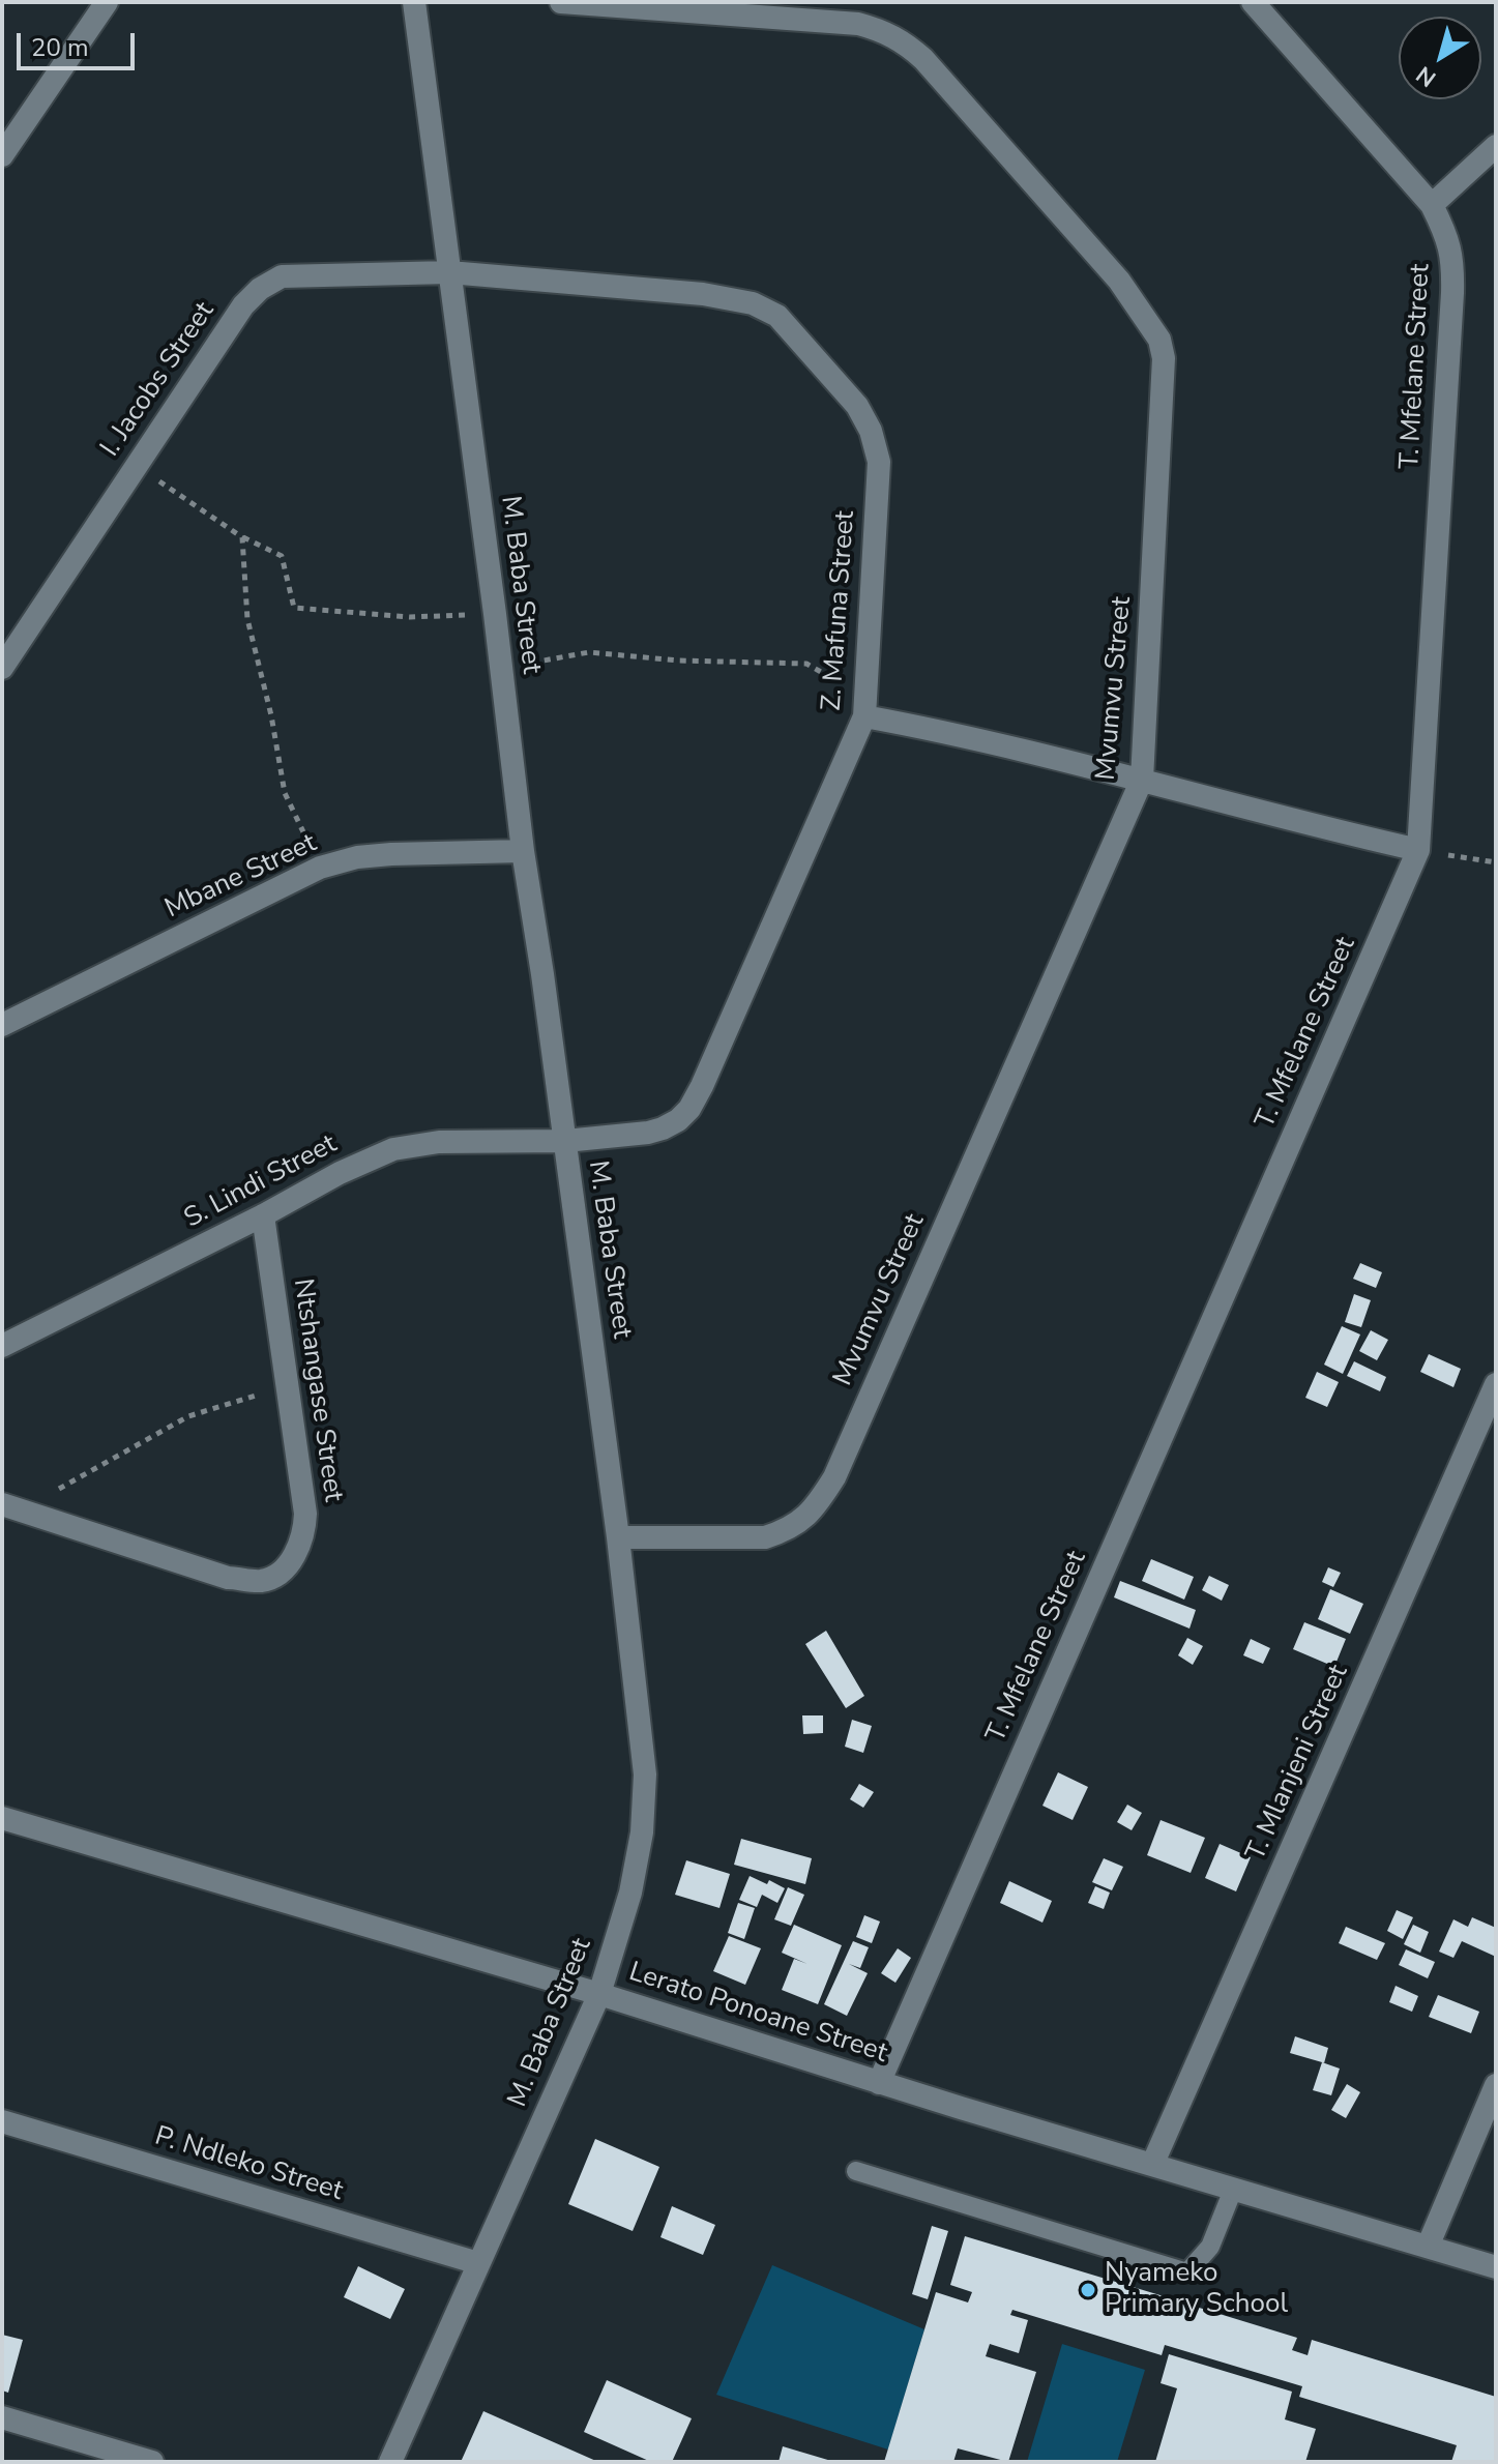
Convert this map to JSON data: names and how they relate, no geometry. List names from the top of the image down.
{
  "streets": {
    "street": [
      "T. Mfelane Street",
      "I. Jacobs Street",
      "M. Baba Street",
      "Z. Mafuna Street",
      "Mvumvu Street",
      "Mbane Street",
      "S. Lindi Street",
      "Ntshangase Street",
      "T. Mlanjeni Street",
      "Lerato Ponoane Street",
      "P. Ndleko Street"
    ]
  },
  "crossings": [
    ["T. Mfelane Street", "Lerato Ponoane Street"],
    ["I. Jacobs Street", "M. Baba Street"],
    ["I. Jacobs Street", "Z. Mafuna Street"],
    ["M. Baba Street", "Z. Mafuna Street"],
    ["M. Baba Street", "Mvumvu Street"],
    ["M. Baba Street", "Mbane Street"],
    ["M. Baba Street", "S. Lindi Street"],
    ["M. Baba Street", "Lerato Ponoane Street"],
    ["M. Baba Street", "P. Ndleko Street"],
    ["Z. Mafuna Street", "S. Lindi Street"],
    ["S. Lindi Street", "Ntshangase Street"],
    ["T. Mlanjeni Street", "Lerato Ponoane Street"]
  ],
  "places": ["Nyameko Primary School"],
  "scale_bar": "20 m",
  "north": "bottom left"
}
